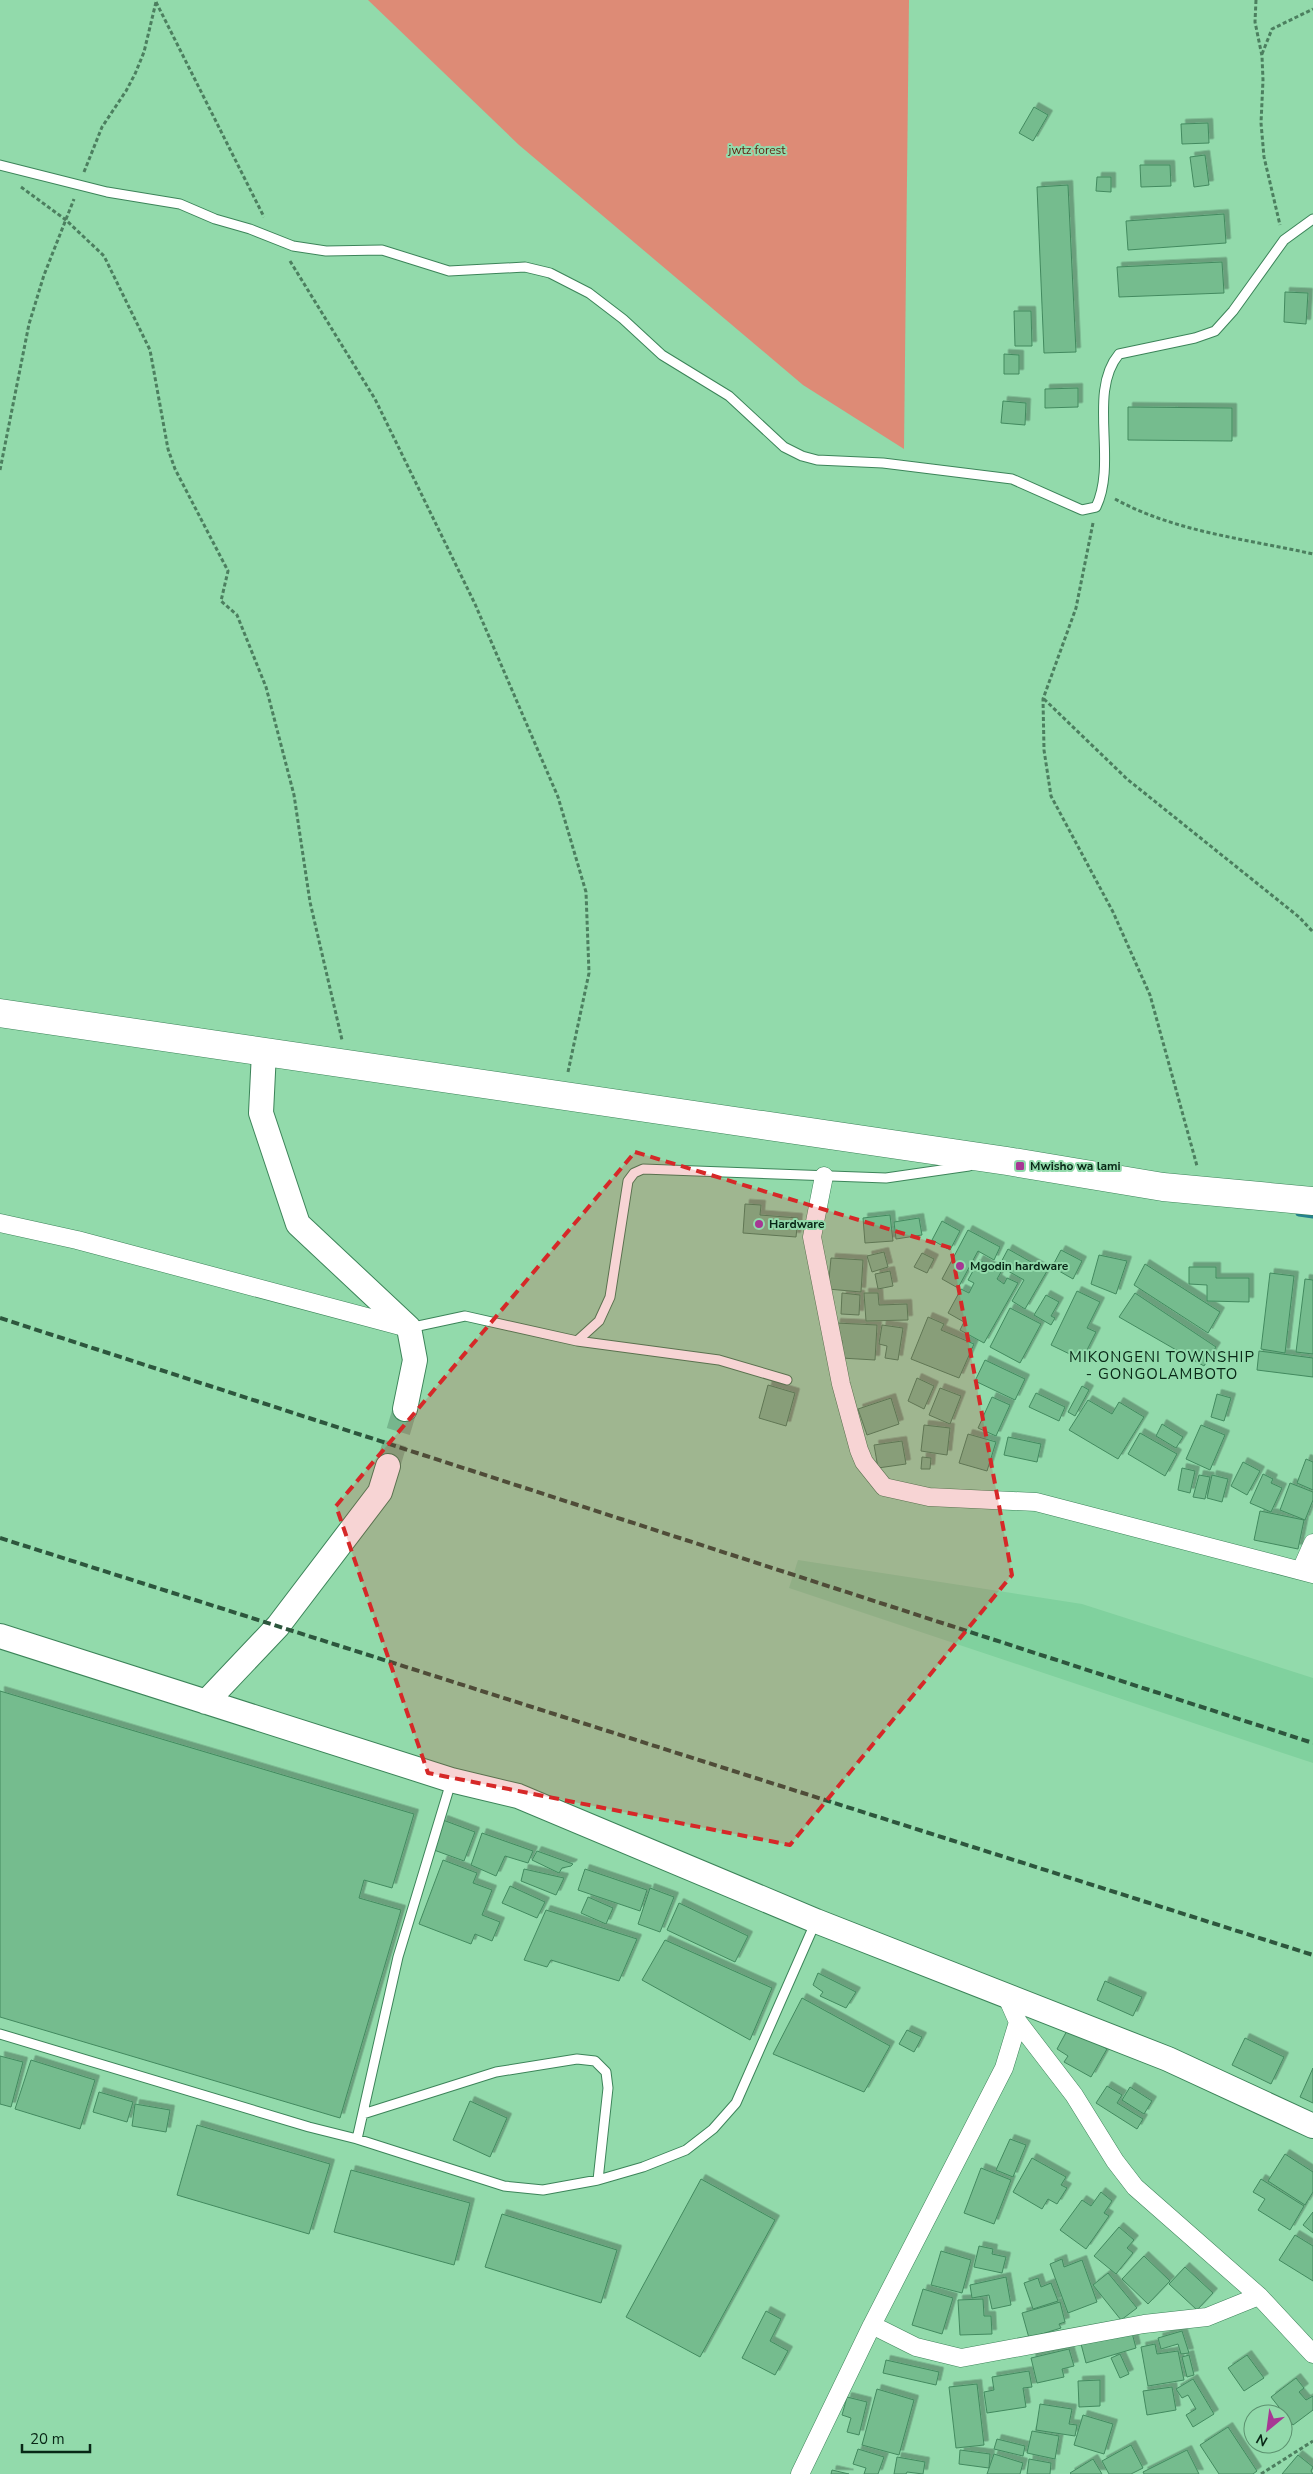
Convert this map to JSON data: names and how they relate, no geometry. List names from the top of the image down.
{
  "districts": ["MIKONGENI TOWNSHIP - GONGOLAMBOTO"],
  "parks": ["jwtz forest"],
  "places": {
    "transit": ["Mwisho wa lami"],
    "other": ["Hardware", "Mgodin hardware"]
  },
  "scale_bar": "20 m",
  "north": "bottom left"
}
